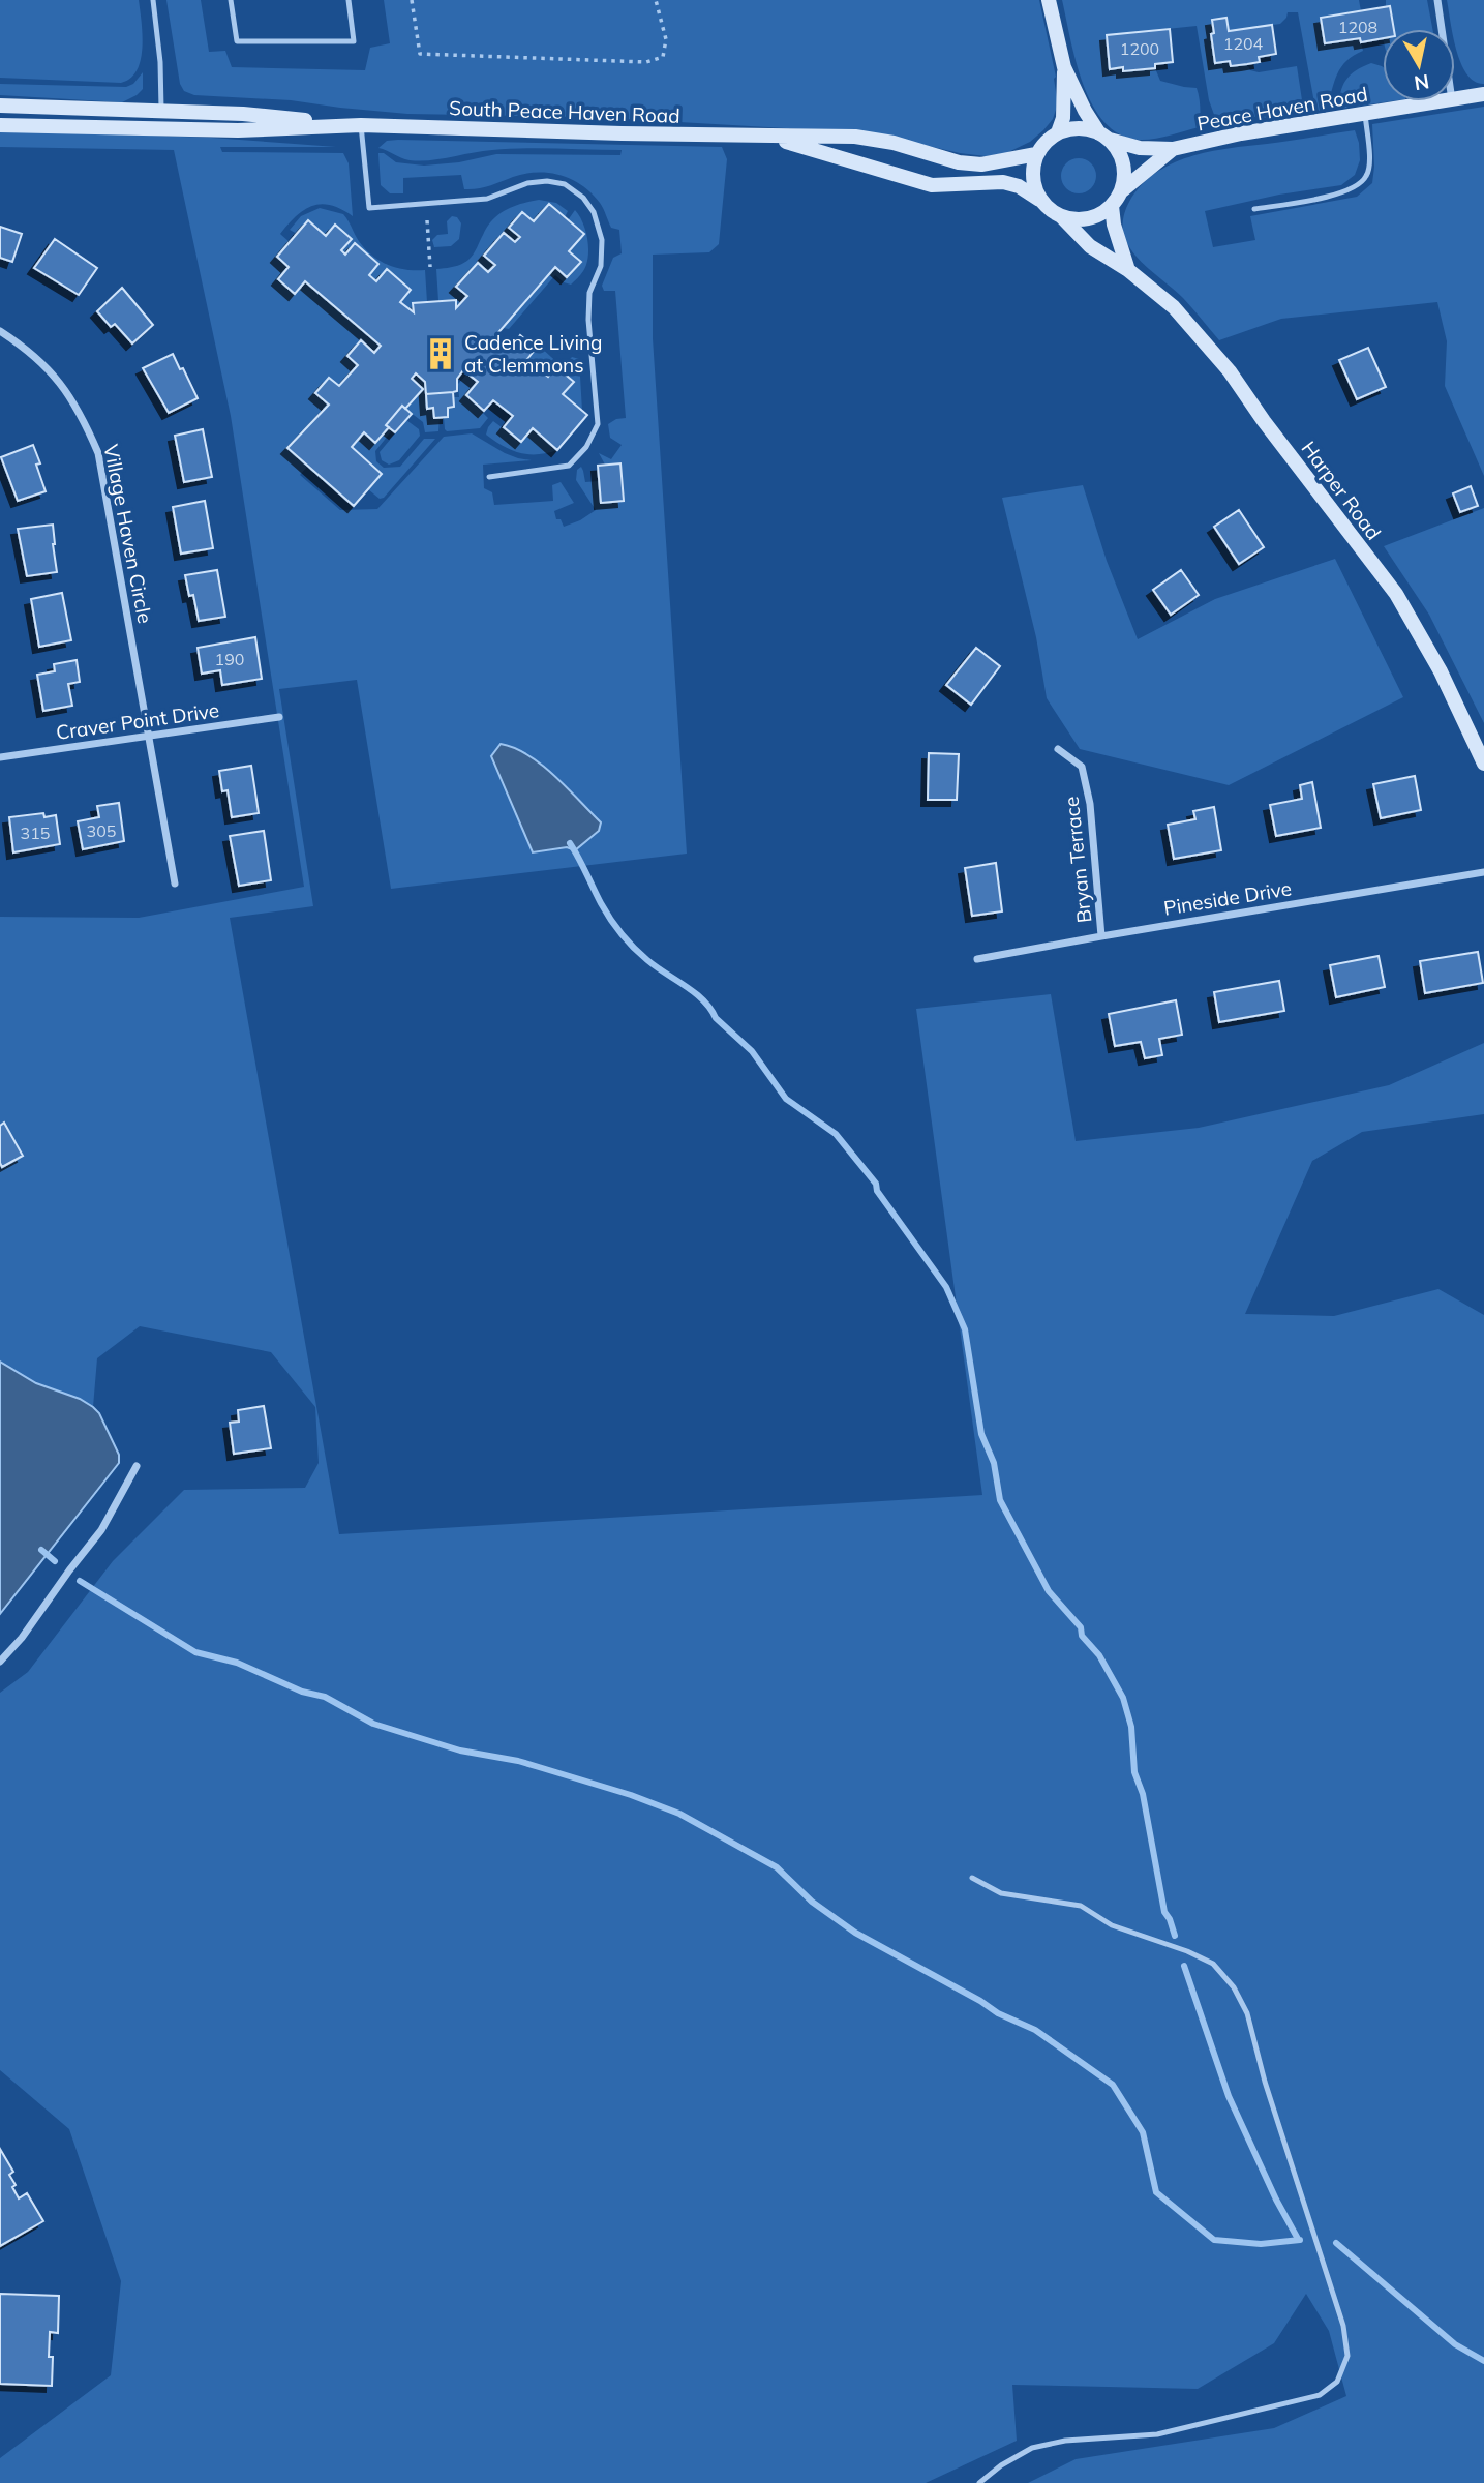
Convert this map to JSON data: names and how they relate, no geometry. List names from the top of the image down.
{
  "streets": {
    "main road": ["Peace Haven Road", "South Peace Haven Road", "Harper Road"],
    "street": [
      "Village Haven Circle",
      "Craver Point Drive",
      "Bryan Terrace",
      "Pineside Drive"
    ]
  },
  "crossings": [
    ["Peace Haven Road", "Harper Road"],
    ["Village Haven Circle", "Craver Point Drive"],
    ["Bryan Terrace", "Pineside Drive"]
  ],
  "places": {
    "building": ["Cadence Living at Clemmons"]
  },
  "house_numbers": [
    "1208",
    "1204",
    "1200",
    "190",
    "305",
    "315"
  ],
  "north": "bottom"
}
